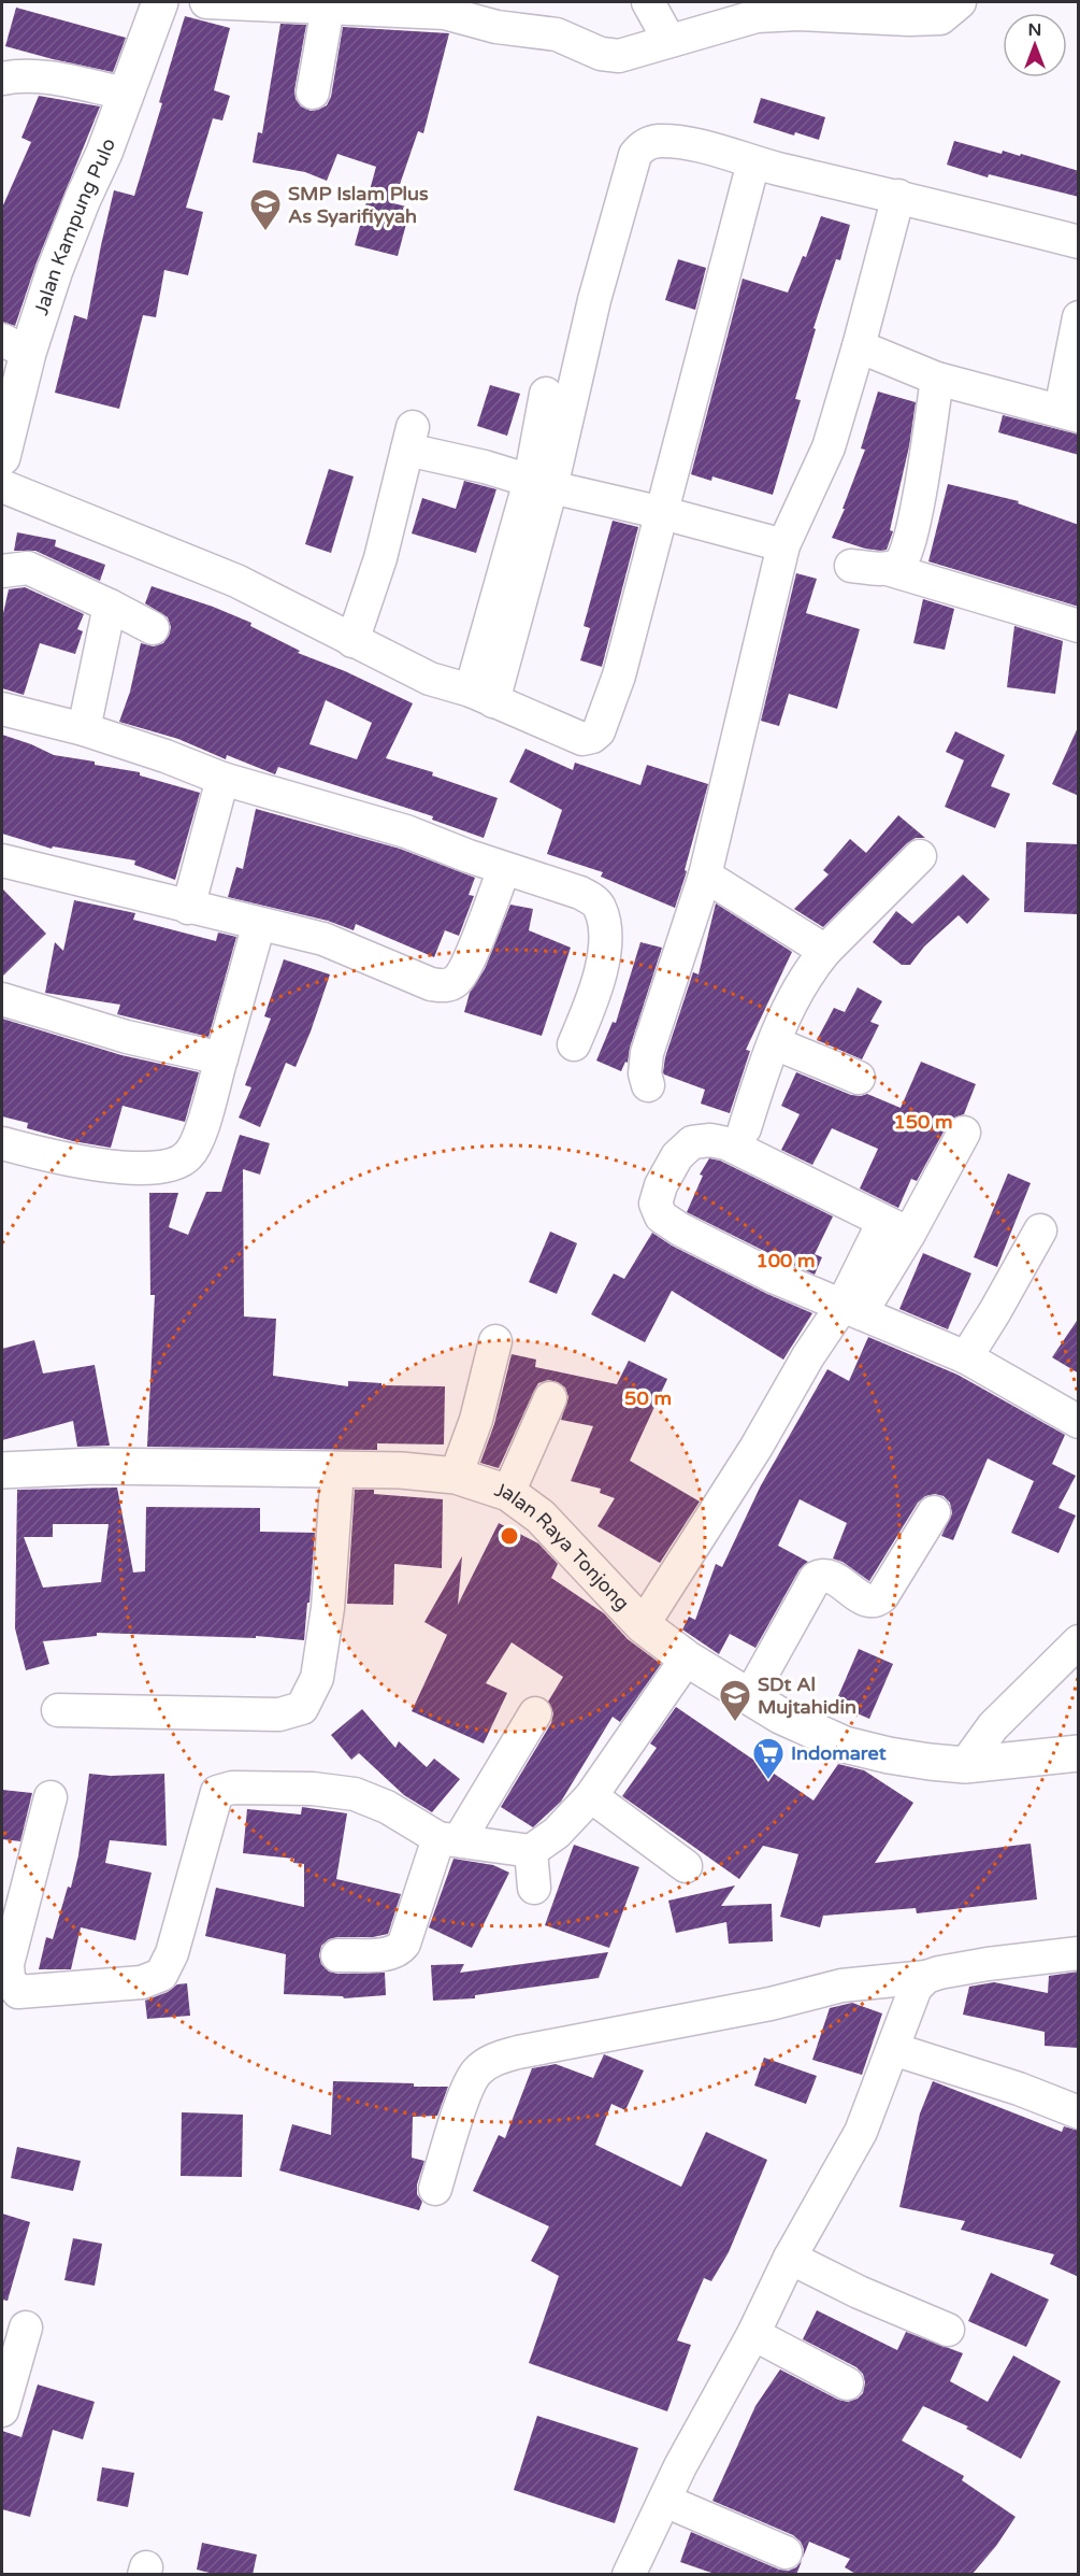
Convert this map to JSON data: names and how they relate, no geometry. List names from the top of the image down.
{
  "streets": {
    "main road": ["Jalan Kampung Pulo", "Jalan Raya Tonjong"]
  },
  "places": {
    "school or university": ["SMP Islam Plus As Syarifiyyah", "SDt Al Mujtahidin"],
    "supermarket": ["Indomaret"]
  },
  "north": "top",
  "rings": ["150 m", "100 m", "50 m"]
}
